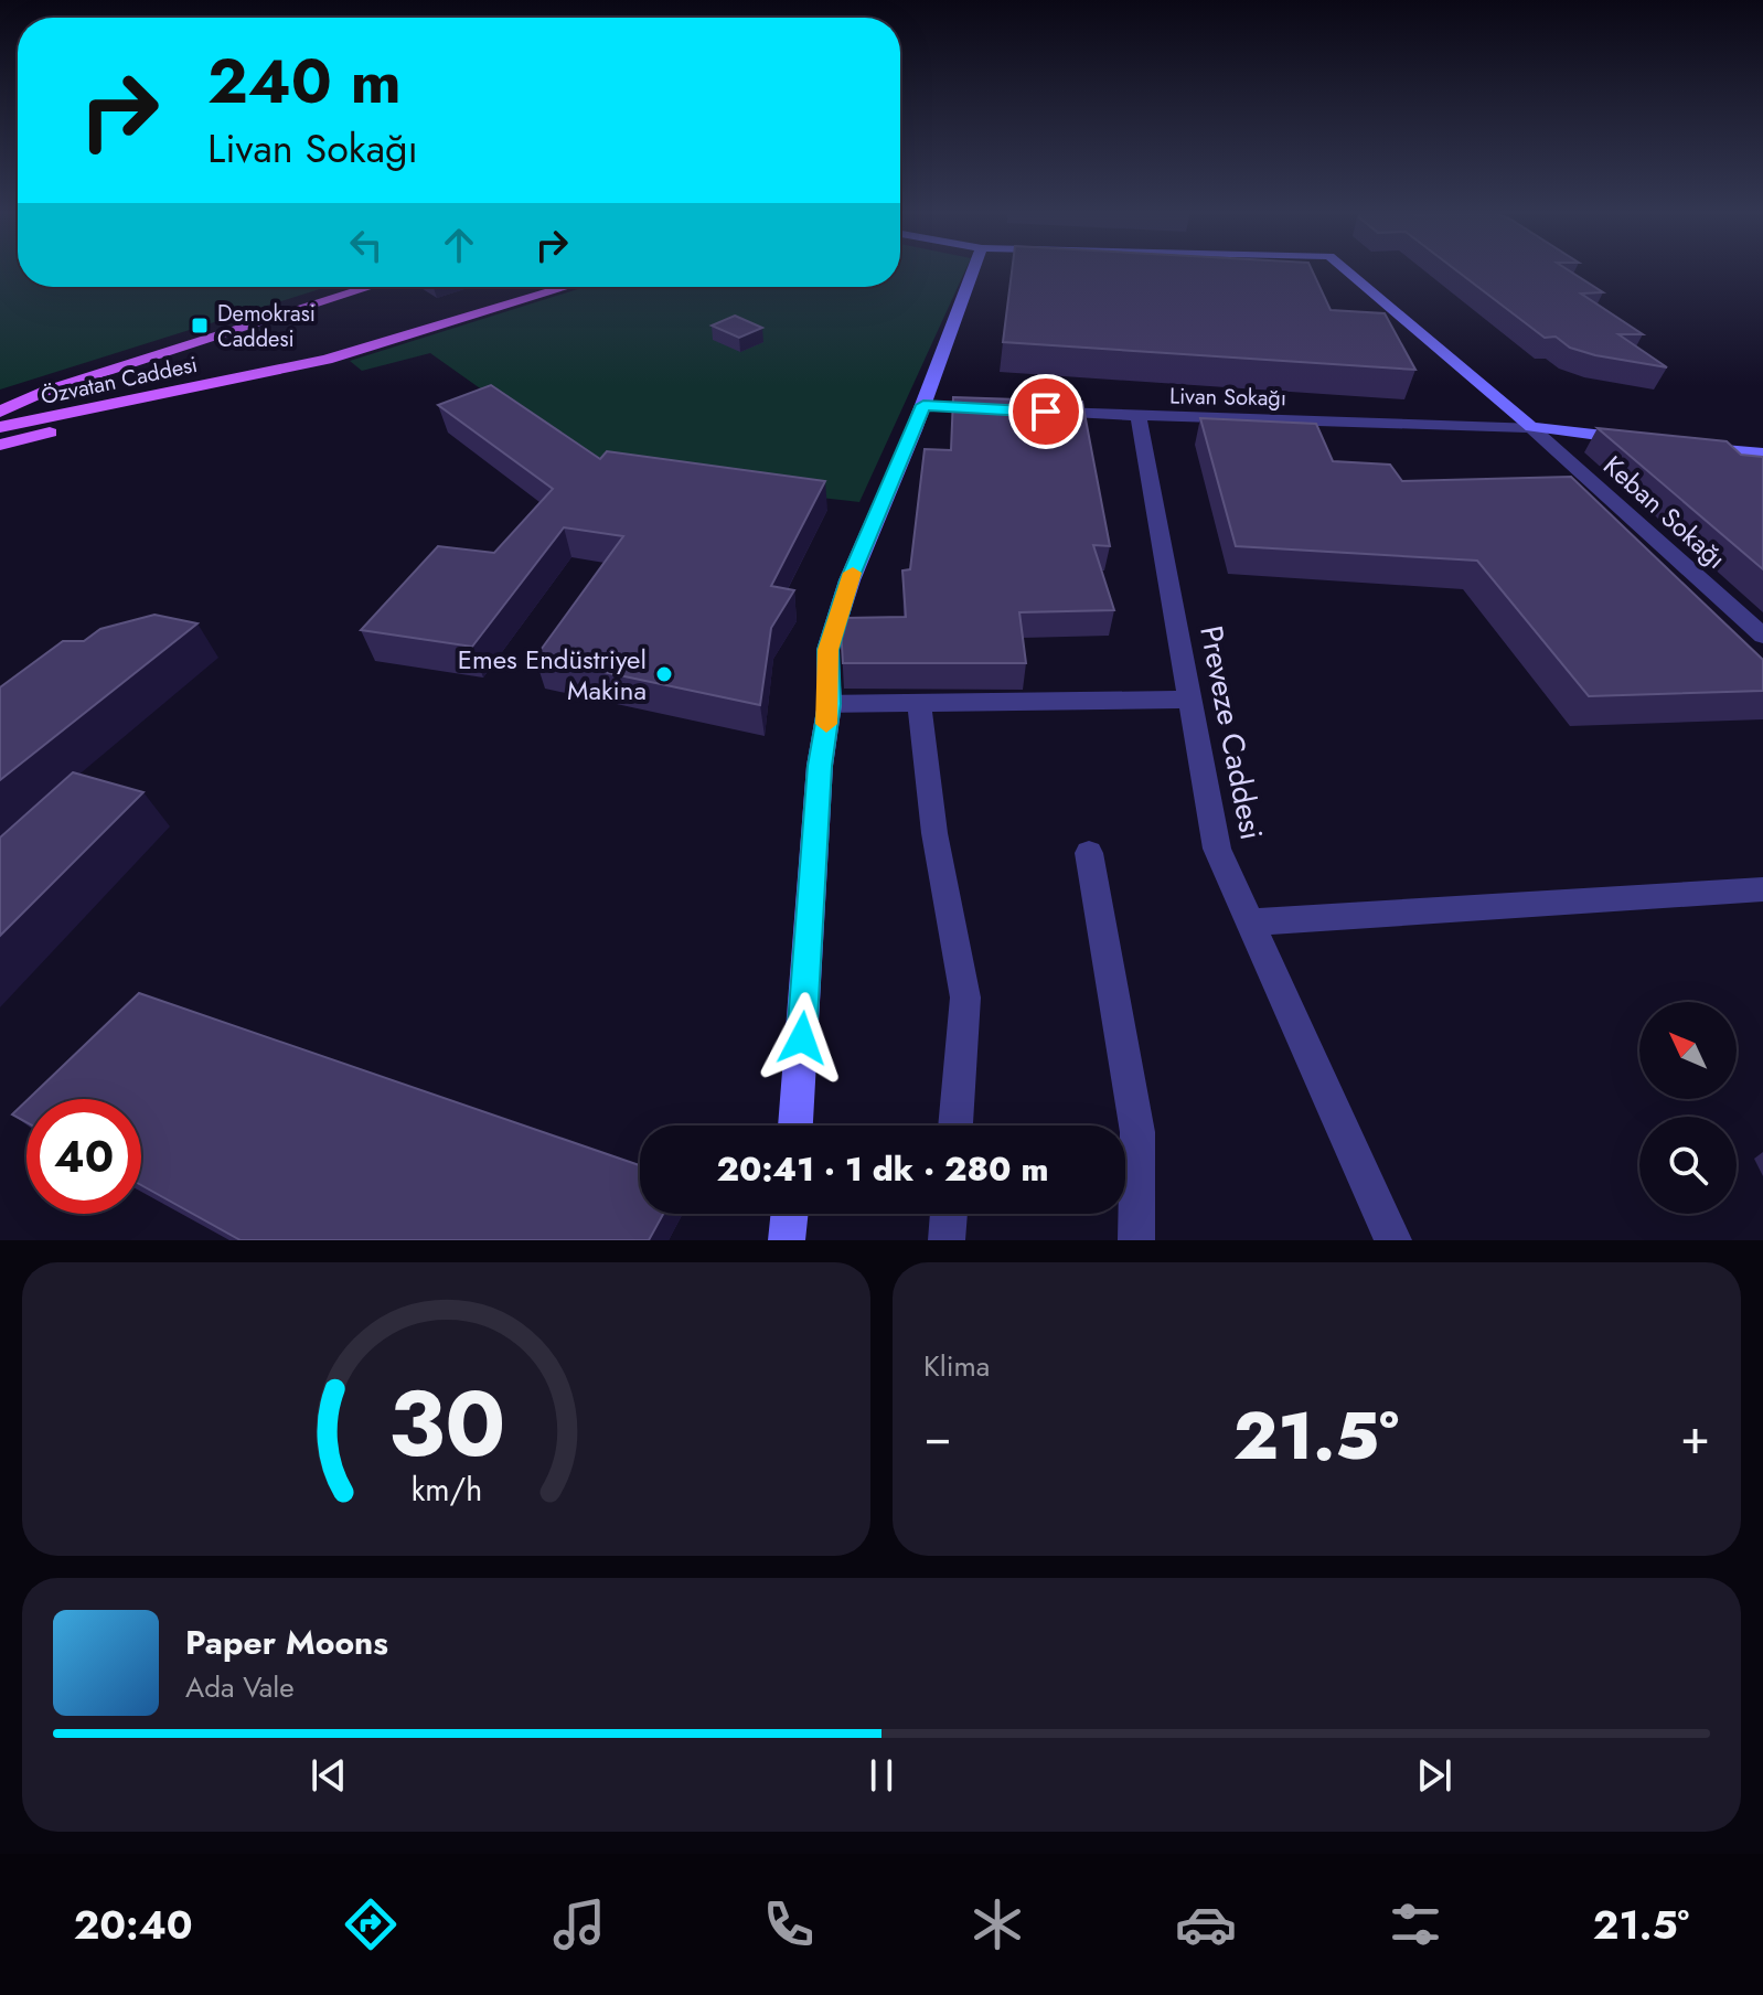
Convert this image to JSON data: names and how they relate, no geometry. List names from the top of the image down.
{
  "streets": {
    "main road": ["Özvatan Caddesi"],
    "street": ["Livan Sokağı", "Keban Sokağı", "Preveze Caddesi"]
  },
  "crossings": [
    ["Livan Sokağı", "Keban Sokağı"],
    ["Livan Sokağı", "Preveze Caddesi"]
  ],
  "places": {
    "transit": ["Demokrasi Caddesi"],
    "other": ["Emes Endüstriyel Makina"]
  },
  "north": "top left",
  "page": {
    "turn": ["240 m", "Livan Sokağı"],
    "limit": "40",
    "trip": "20:41 · 1 dk · 280 m",
    "tile": "Klima",
    "heat": ["−", "21.5°", "+"],
    "song": ["Paper Moons", "Ada Vale"],
    "tabs": ["20:40", "21.5°"],
    "gauge": ["30", "km/h"]
  }
}
